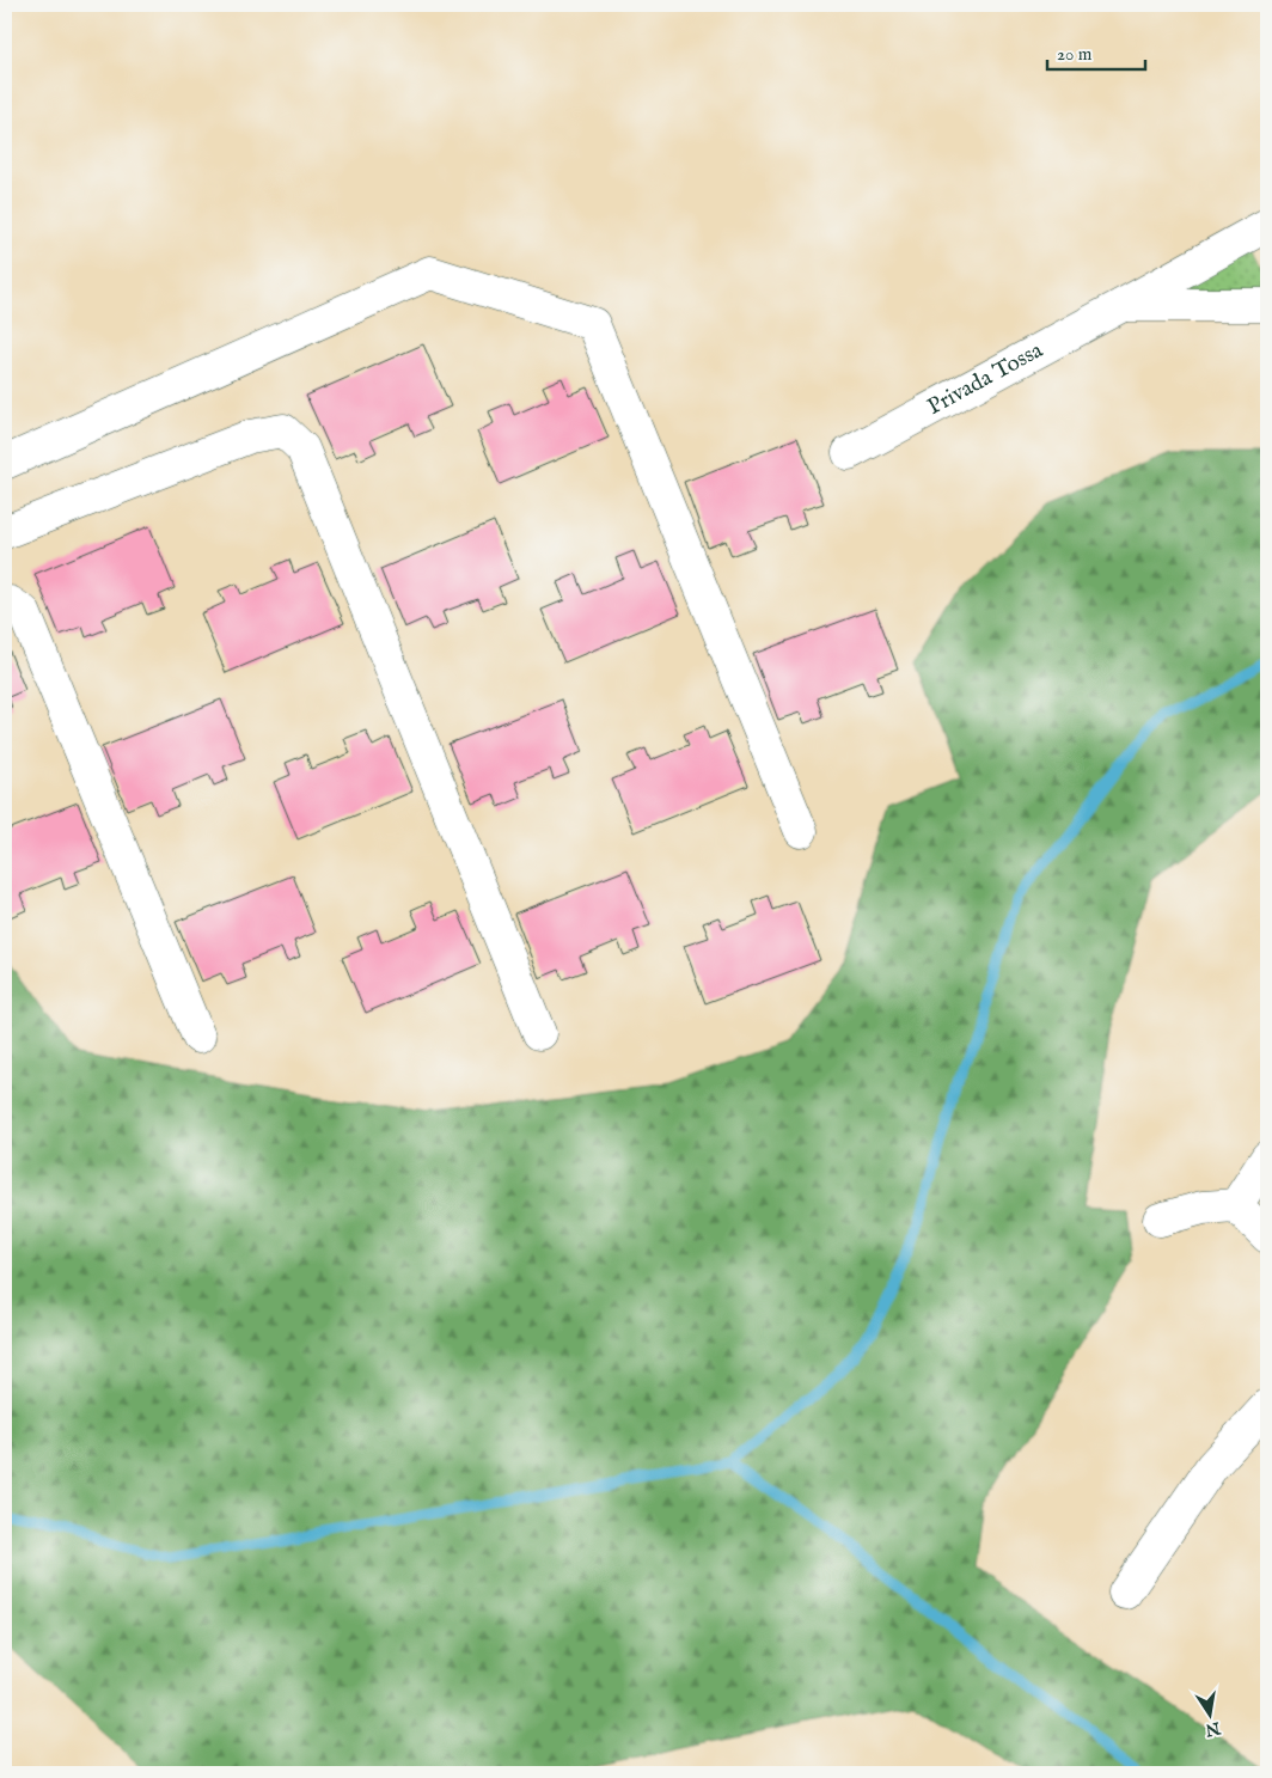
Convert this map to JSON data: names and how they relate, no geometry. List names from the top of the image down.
{
  "streets": {
    "street": ["Privada Tossa"]
  },
  "scale_bar": "20 m",
  "north": "bottom"
}
